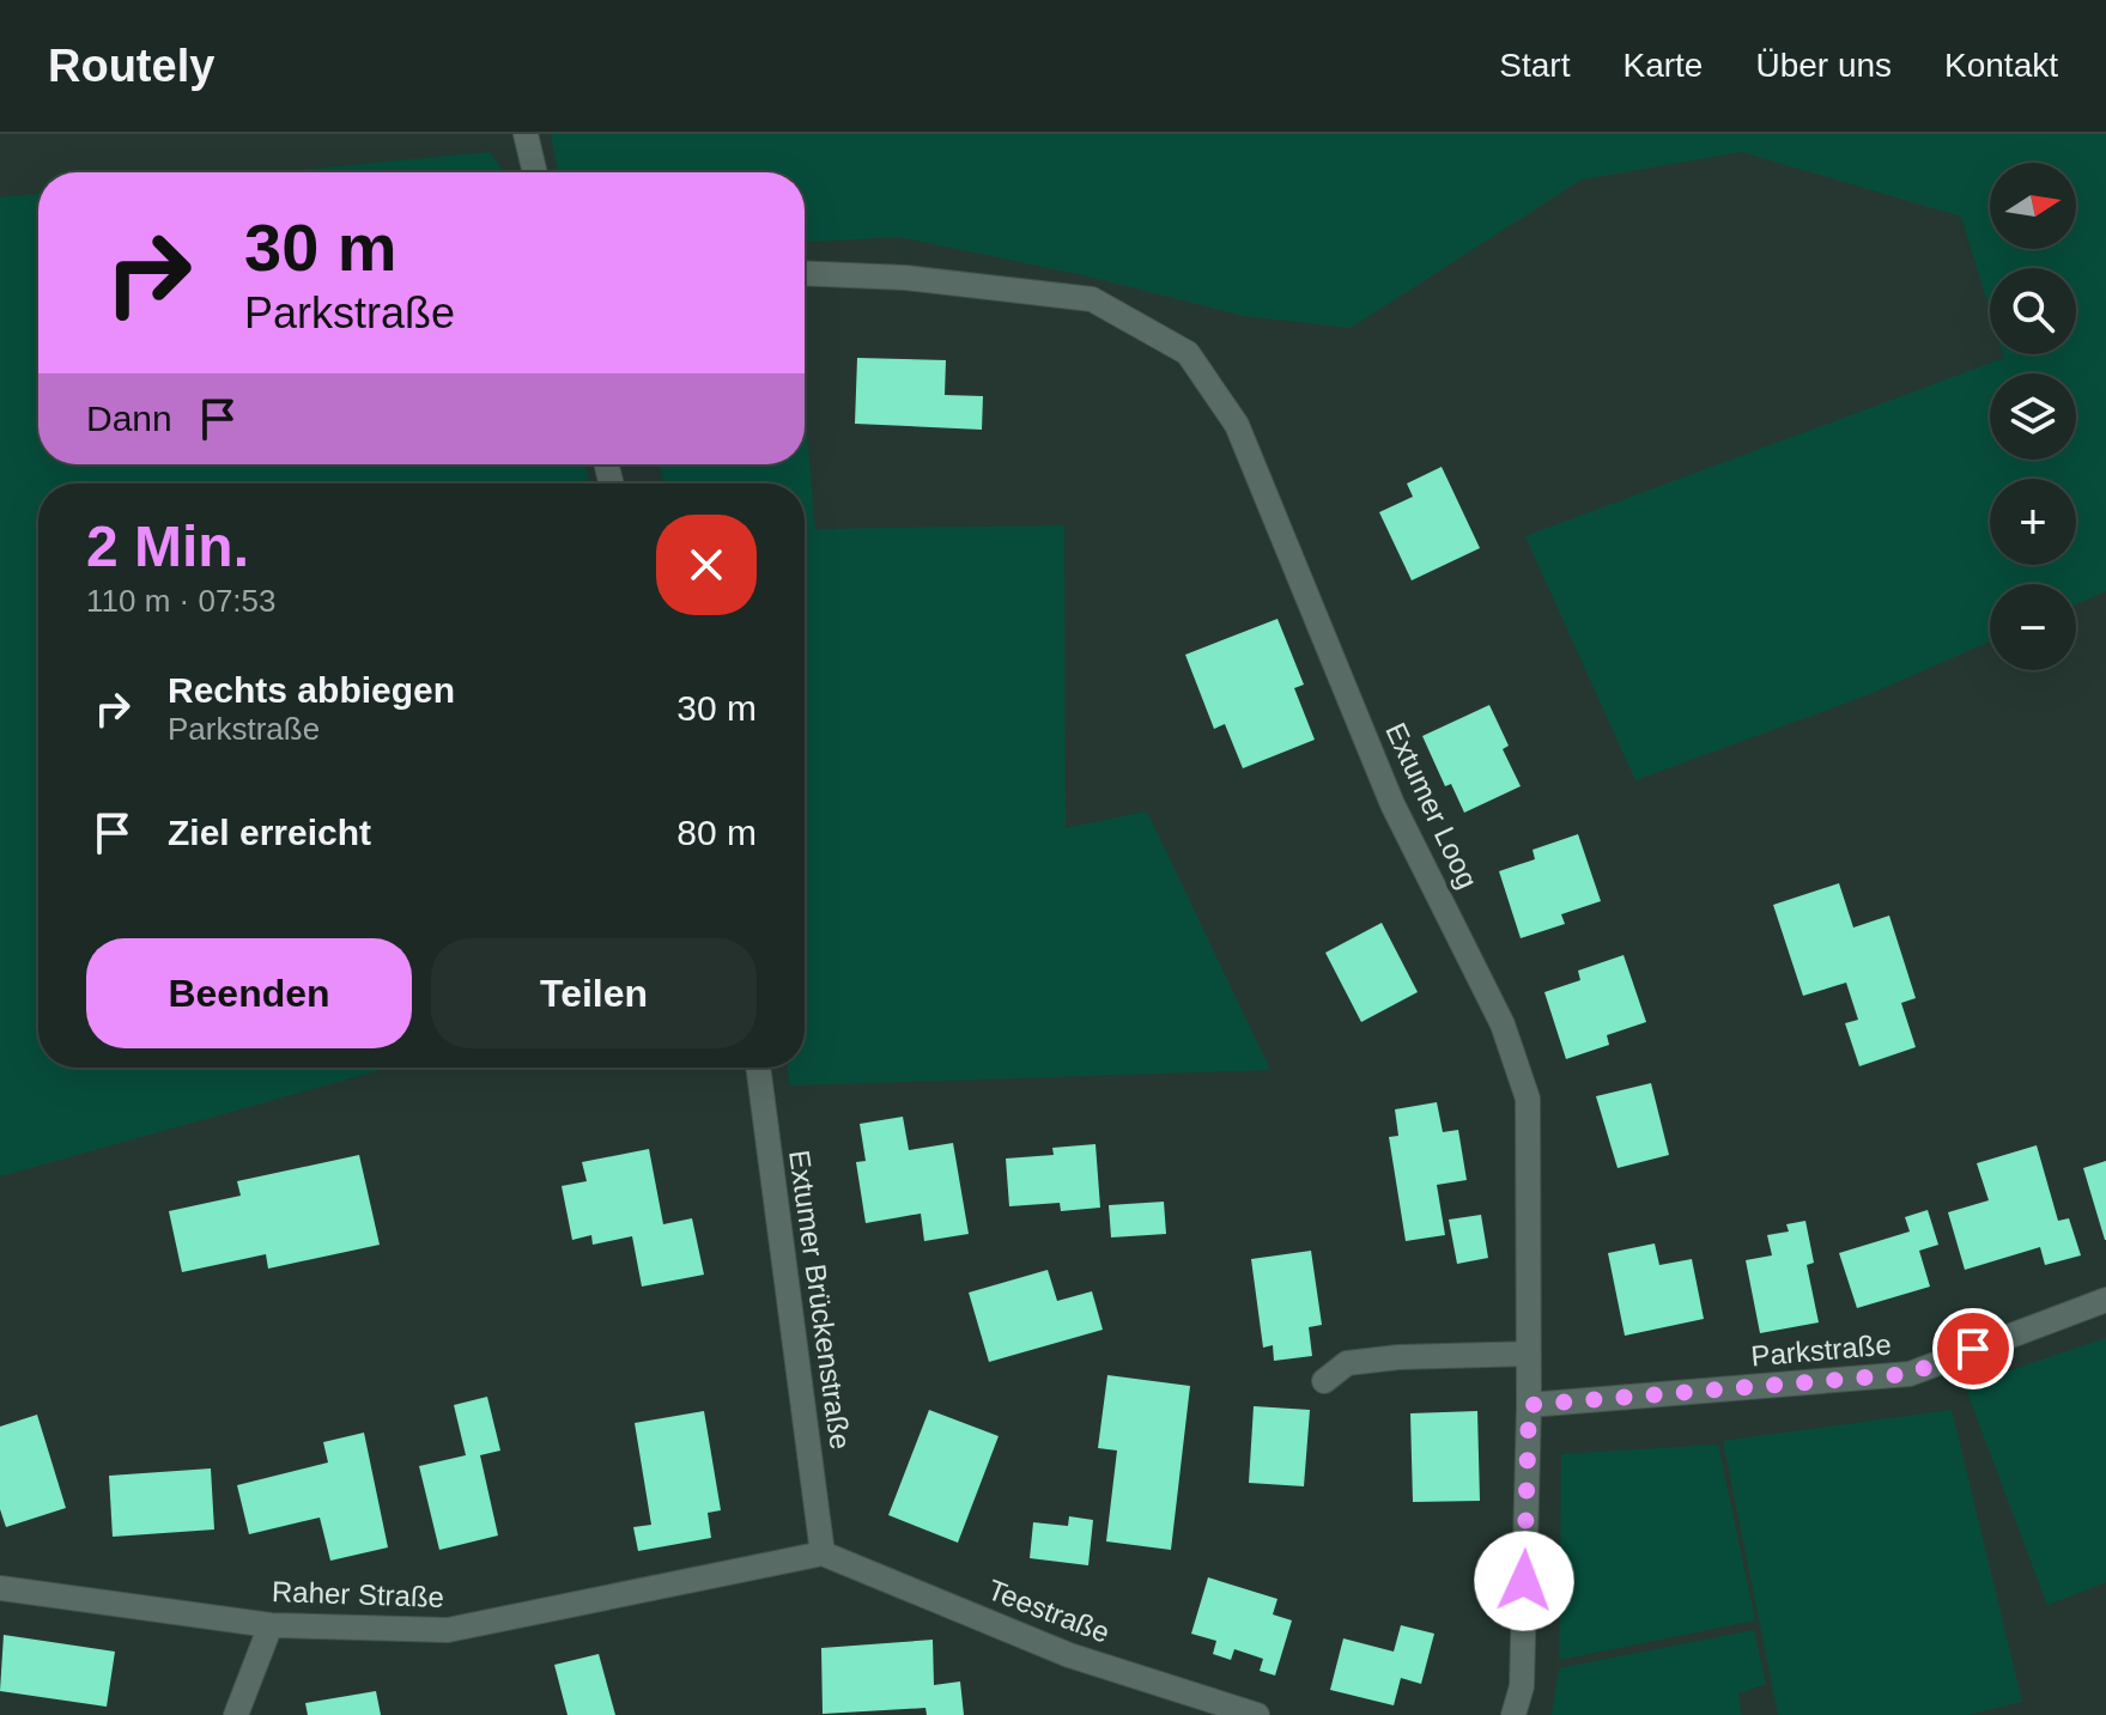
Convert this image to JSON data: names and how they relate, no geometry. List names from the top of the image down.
{
  "streets": {
    "street": [
      "Extumer Loog",
      "Extumer Brückenstraße",
      "Parkstraße",
      "Raher Straße",
      "Teestraße"
    ]
  },
  "crossings": [
    ["Extumer Loog", "Parkstraße"],
    ["Extumer Brückenstraße", "Raher Straße"],
    ["Extumer Brückenstraße", "Teestraße"],
    ["Raher Straße", "Teestraße"]
  ],
  "north": "right",
  "page": {
    "header": "Routely",
    "nav": [
      "Start",
      "Karte",
      "Über uns",
      "Kontakt"
    ],
    "map_buttons": ["+", "−"],
    "turn": ["30 m", "Parkstraße"],
    "then": "Dann",
    "heading": ["2 Min.", "110 m · 07:53"],
    "list": [
      {
        "name": "Rechts abbiegen",
        "note": "Parkstraße",
        "value": "30 m"
      },
      {
        "name": "Ziel erreicht",
        "value": "80 m"
      }
    ],
    "buttons": ["Beenden", "Teilen"]
  }
}
